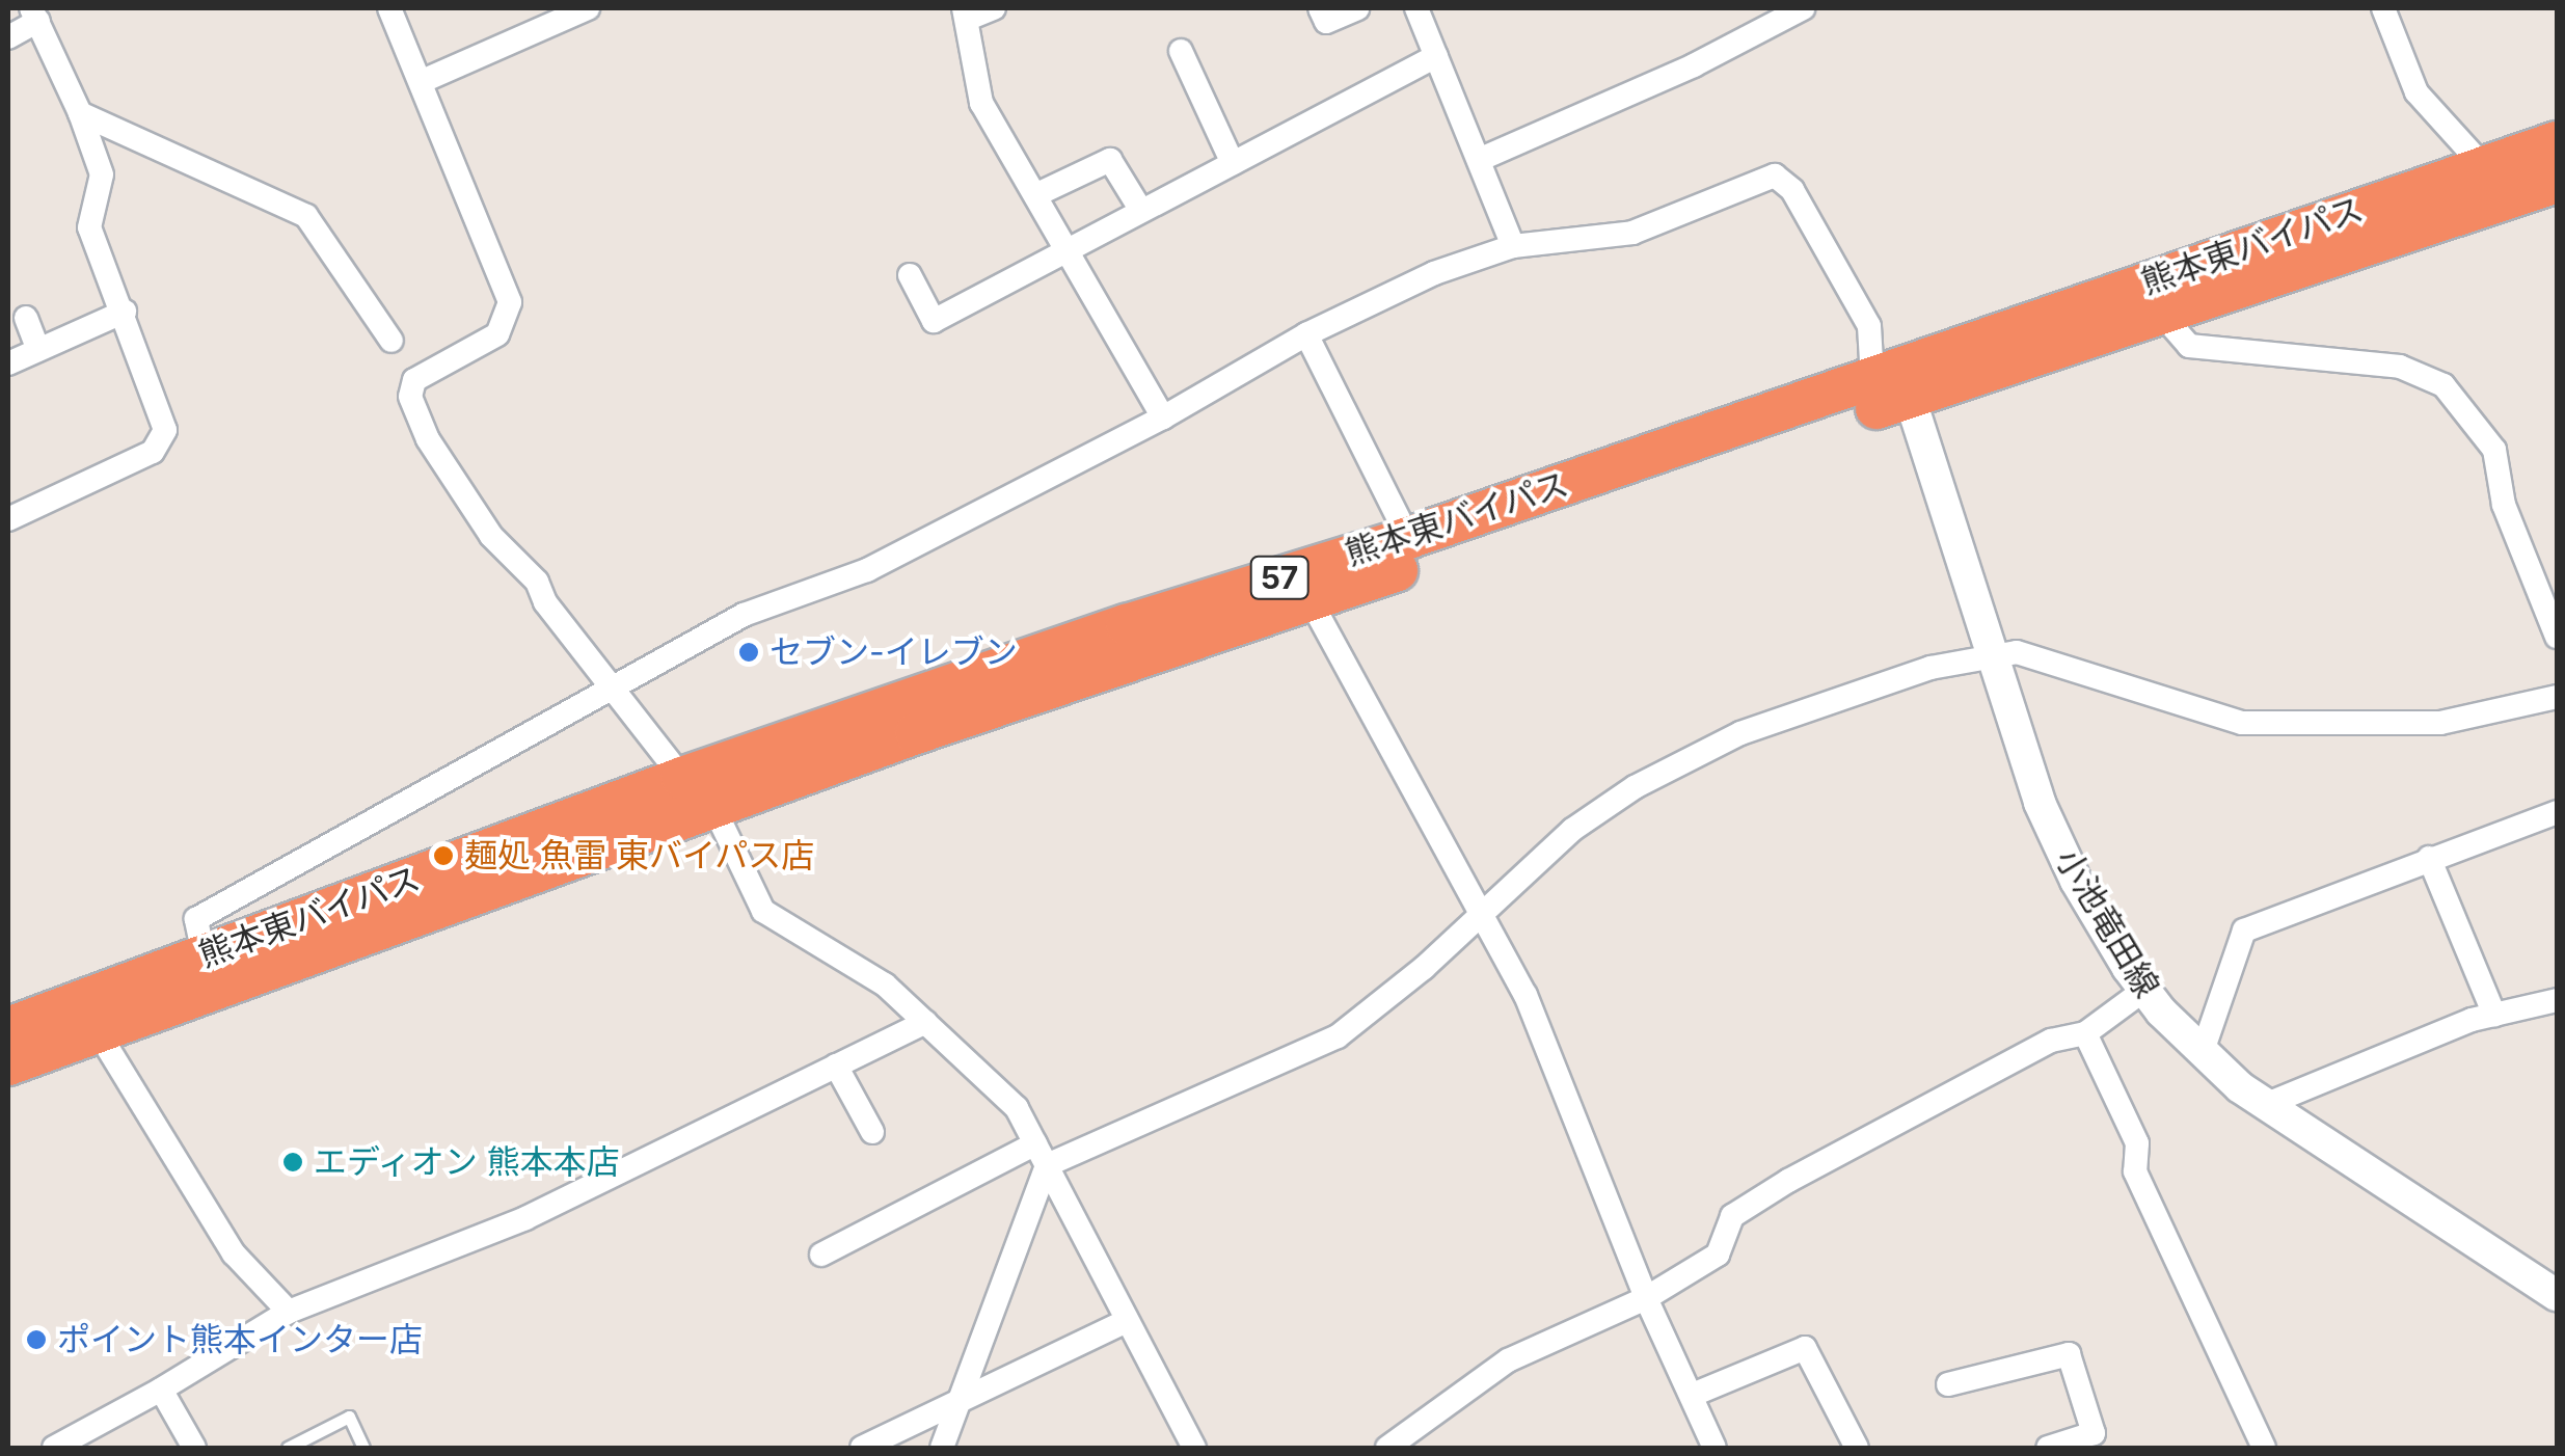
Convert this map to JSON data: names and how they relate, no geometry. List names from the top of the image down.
{
  "streets": {
    "highway": ["熊本東バイパス", "57"],
    "main road": ["小池竜田線"]
  },
  "crossings": [
    ["熊本東バイパス", "小池竜田線"]
  ],
  "places": [
    "セブン-イレブン",
    "麺処 魚雷 東バイパス店",
    "エディオン 熊本本店",
    "ポイント熊本インター店"
  ]
}
